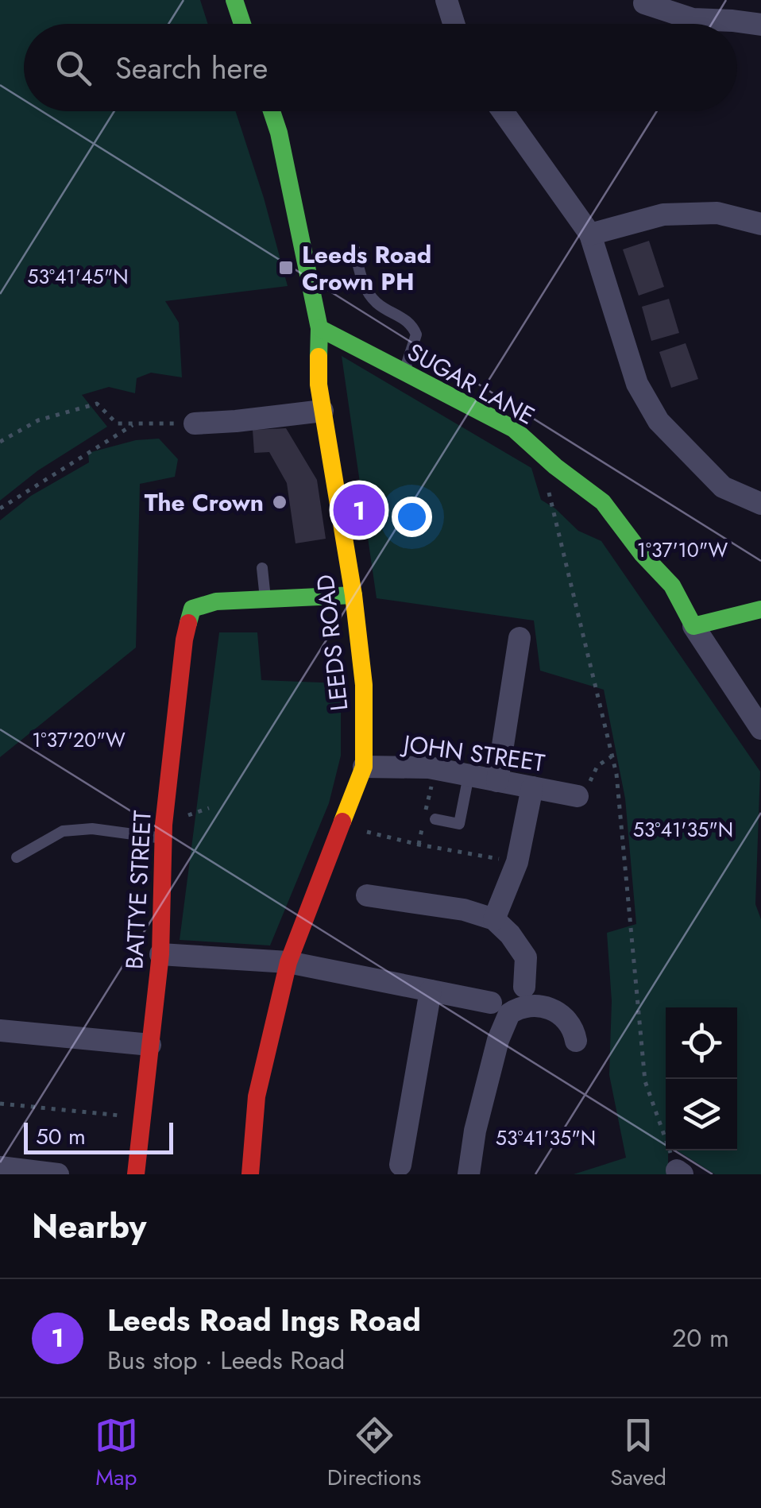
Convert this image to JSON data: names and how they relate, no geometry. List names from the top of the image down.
{
  "streets": {
    "street": [
      "SUGAR LANE",
      "LEEDS ROAD",
      "JOHN STREET",
      "BATTYE STREET"
    ]
  },
  "crossings": [
    ["SUGAR LANE", "LEEDS ROAD"],
    ["LEEDS ROAD", "JOHN STREET"]
  ],
  "places": {
    "transit": ["Leeds Road Crown PH"],
    "other": ["The Crown"]
  },
  "scale_bar": "50 m",
  "page": {
    "search": "Search here",
    "pins": "1",
    "scale": "50 m",
    "heading": "Nearby",
    "list": [
      {
        "mark": "1",
        "name": "Leeds Road Ings Road",
        "note": "Bus stop · Leeds Road",
        "value": "20 m"
      }
    ],
    "nav": ["Map", "Directions", "Saved"]
  },
  "coordinates": [
    "53°41'45\"N",
    "1°37'10\"W",
    "1°37'20\"W",
    "53°41'35\"N"
  ]
}
